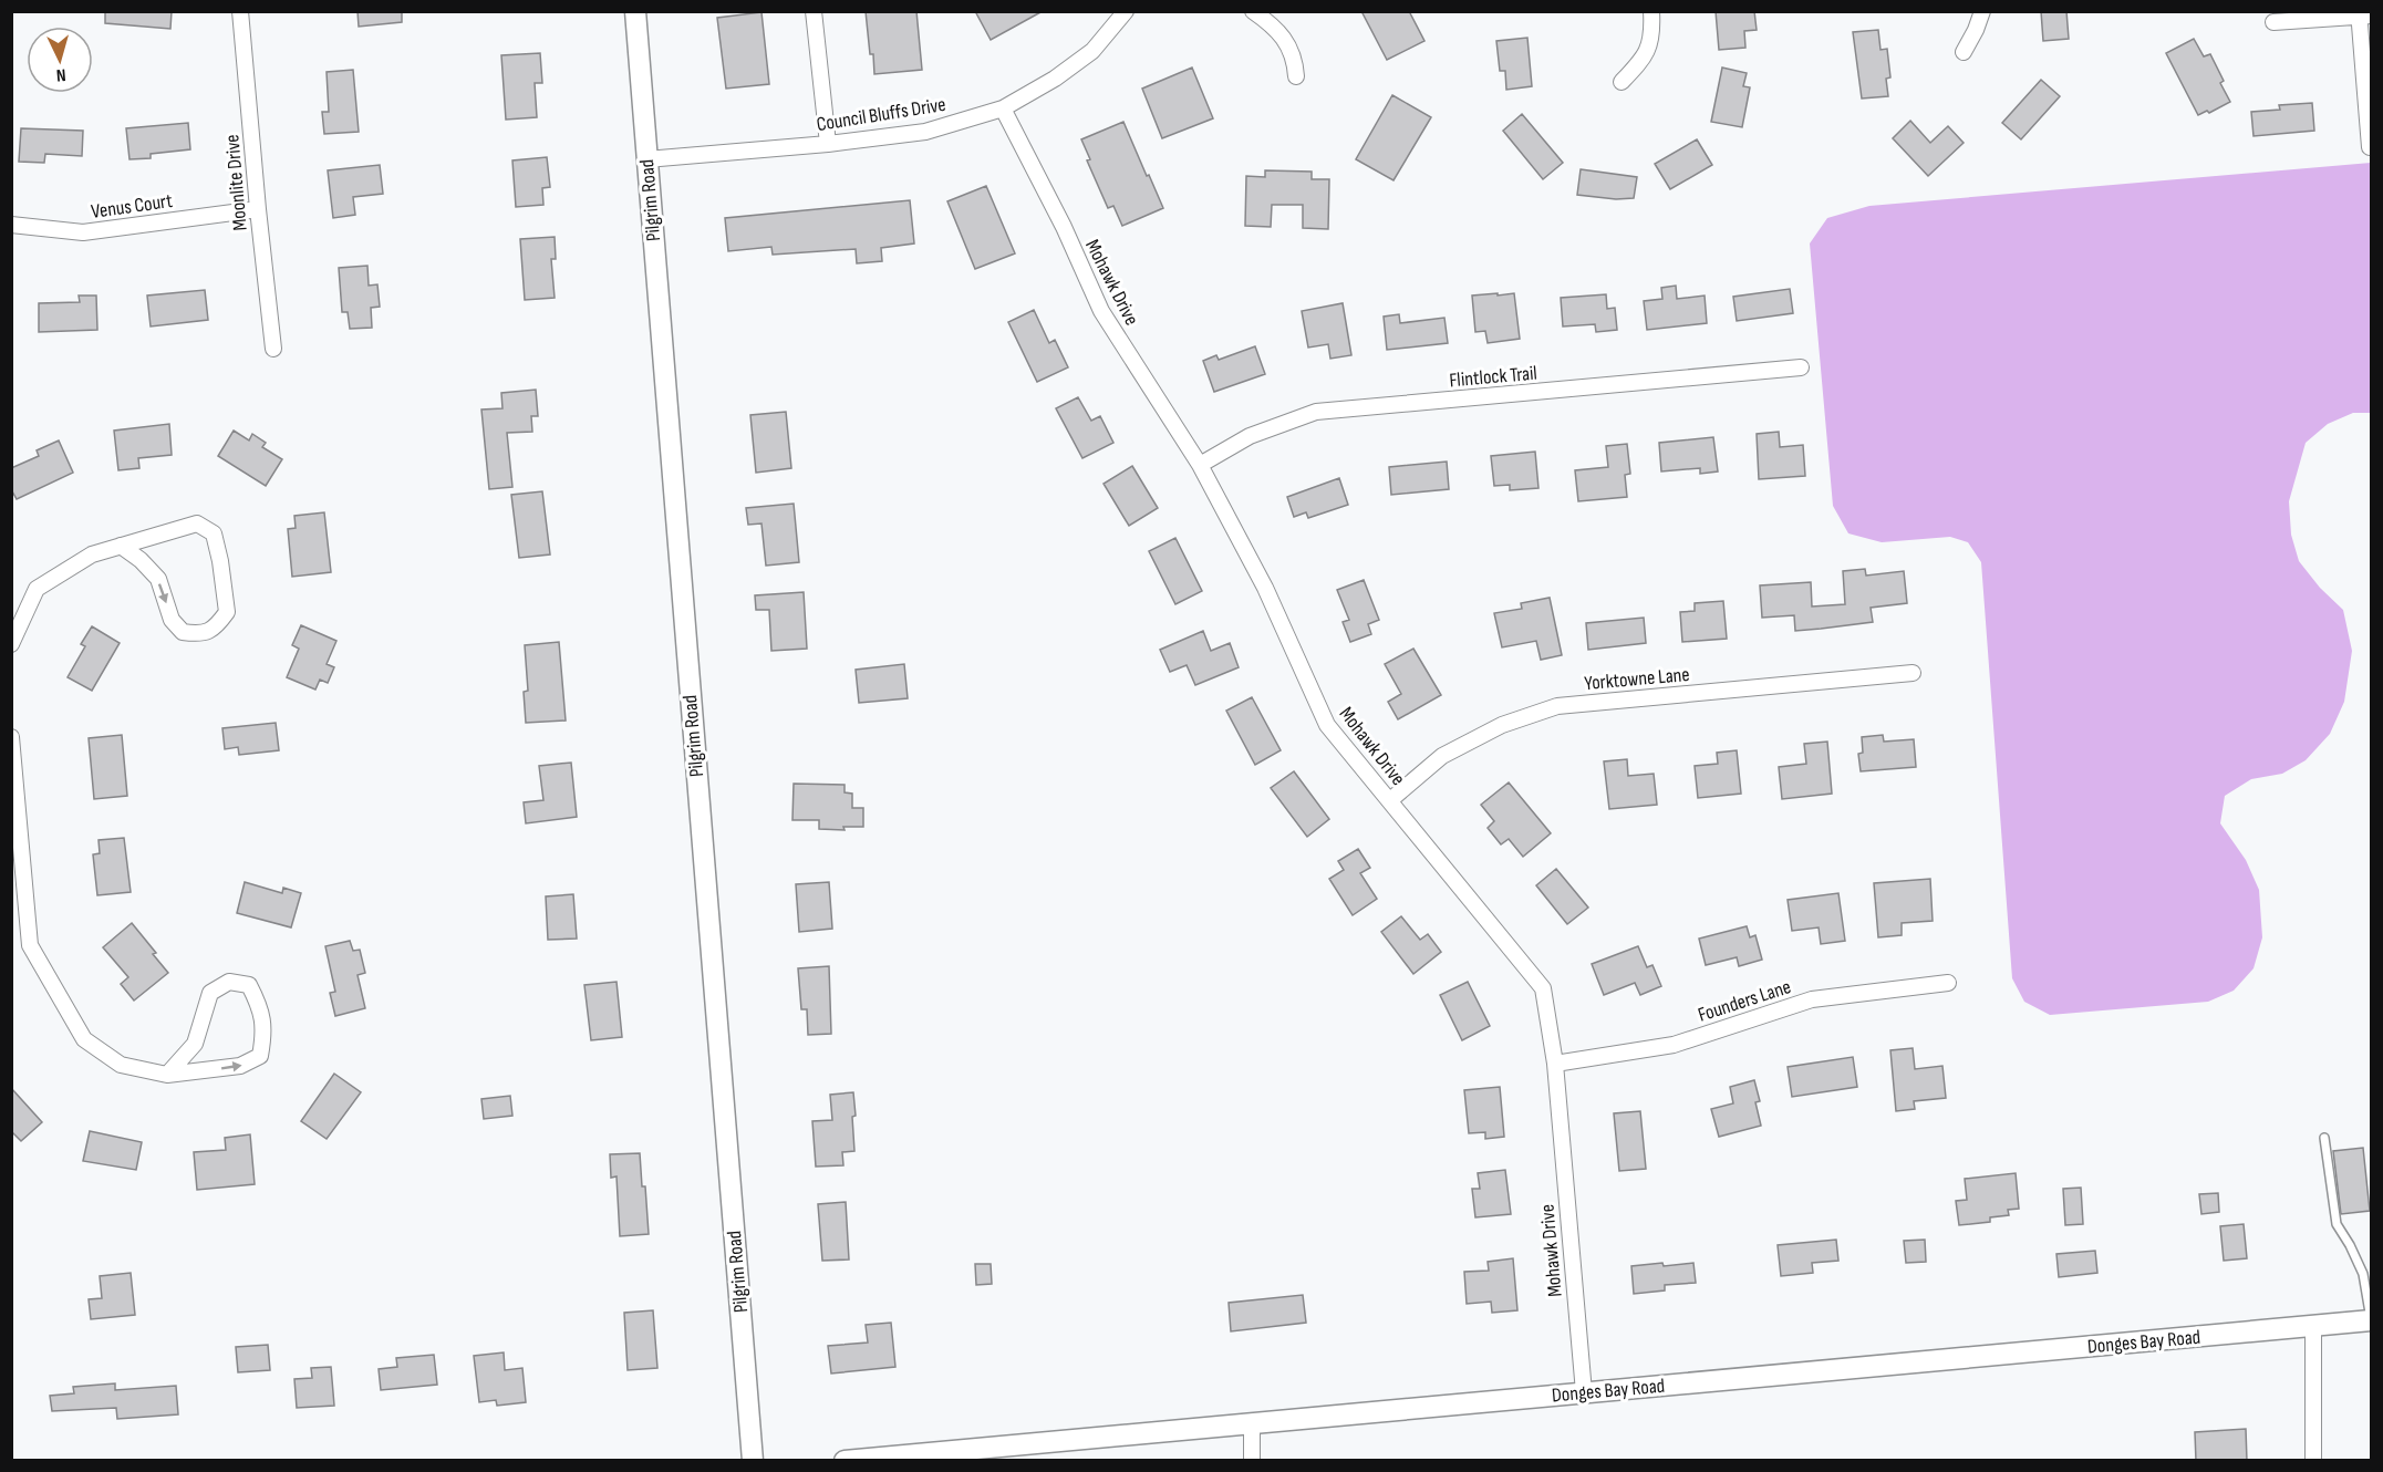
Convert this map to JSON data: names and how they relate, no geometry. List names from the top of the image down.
{
  "streets": {
    "street": [
      "Council Bluffs Drive",
      "Moonlite Drive",
      "Pilgrim Road",
      "Venus Court",
      "Mohawk Drive",
      "Flintlock Trail",
      "Yorktowne Lane",
      "Founders Lane",
      "Donges Bay Road"
    ]
  },
  "crossings": [
    ["Council Bluffs Drive", "Pilgrim Road"],
    ["Council Bluffs Drive", "Mohawk Drive"],
    ["Moonlite Drive", "Venus Court"],
    ["Mohawk Drive", "Flintlock Trail"],
    ["Mohawk Drive", "Yorktowne Lane"],
    ["Mohawk Drive", "Founders Lane"],
    ["Mohawk Drive", "Donges Bay Road"]
  ],
  "north": "bottom"
}
